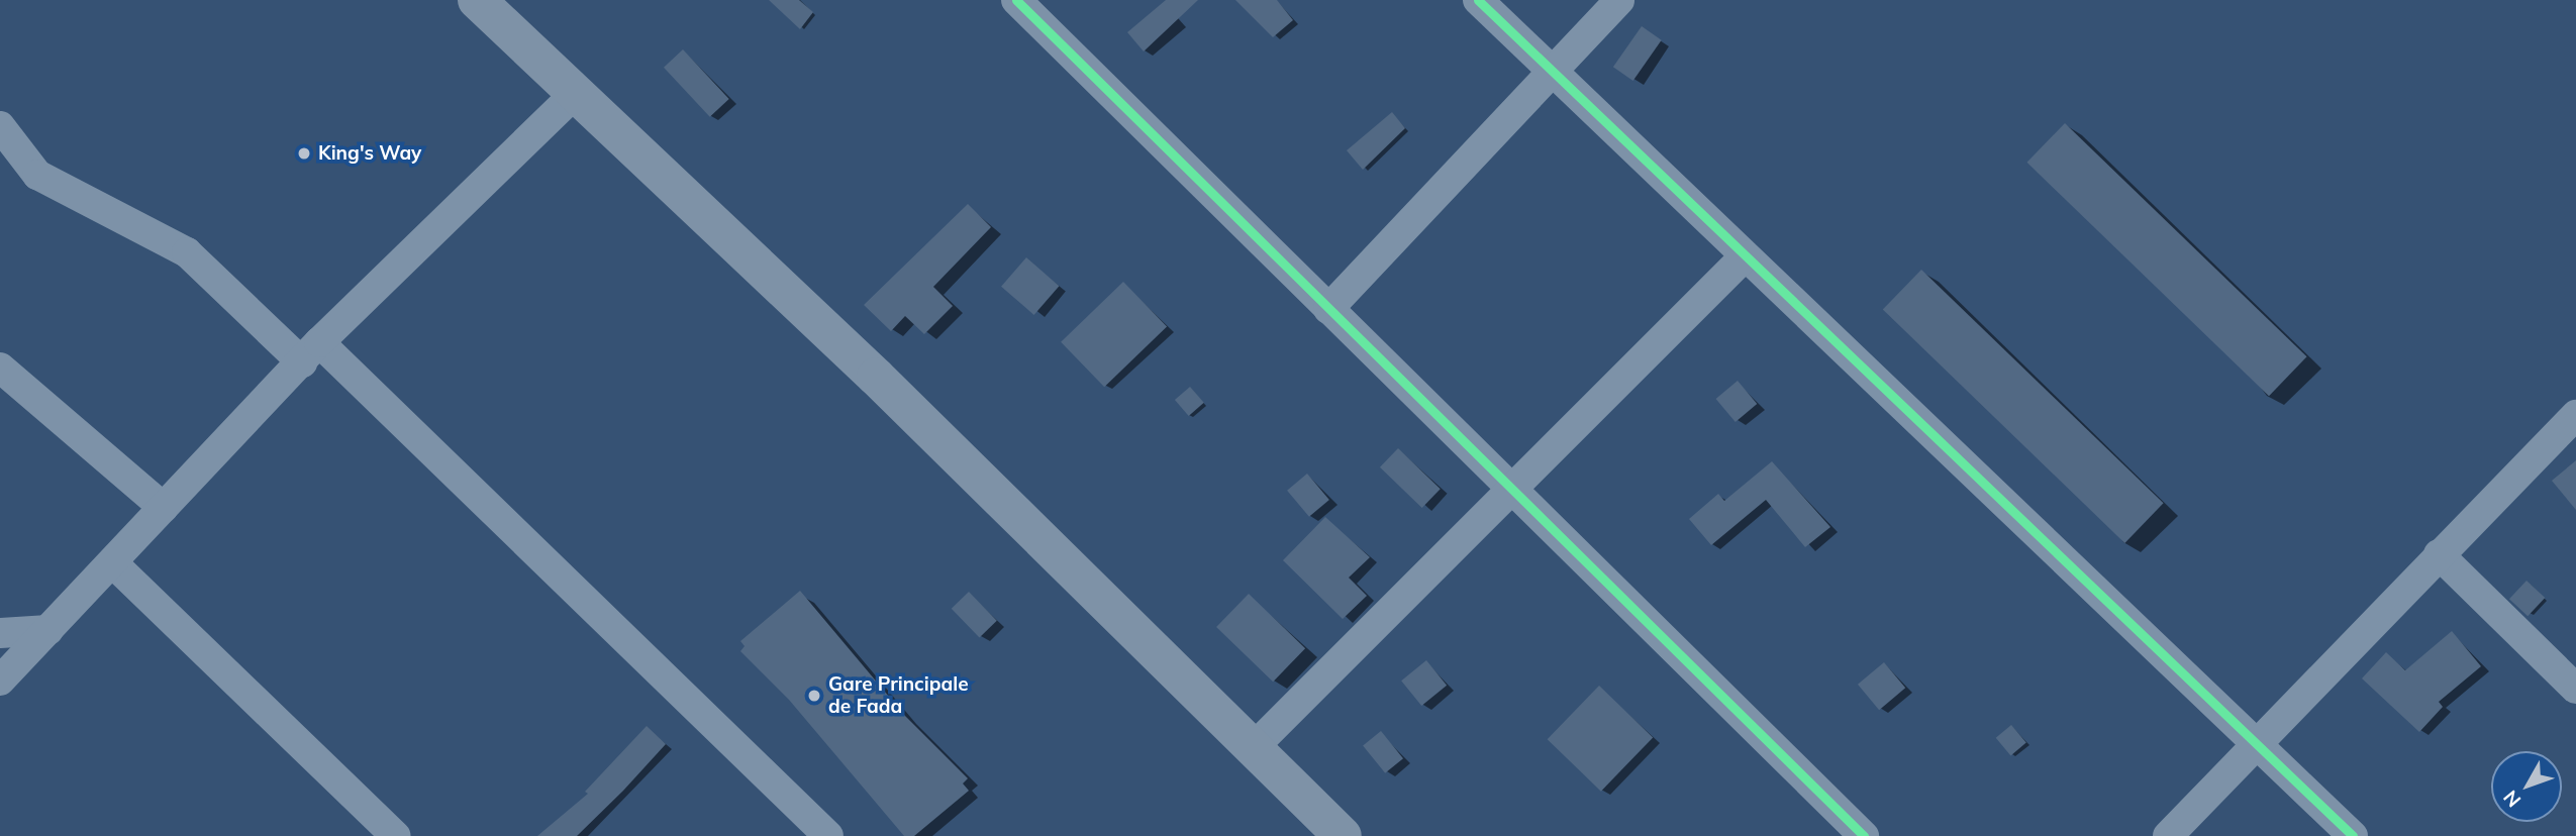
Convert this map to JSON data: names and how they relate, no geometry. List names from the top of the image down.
{
  "places": ["King's Way", "Gare Principale de Fada"],
  "north": "bottom left"
}
